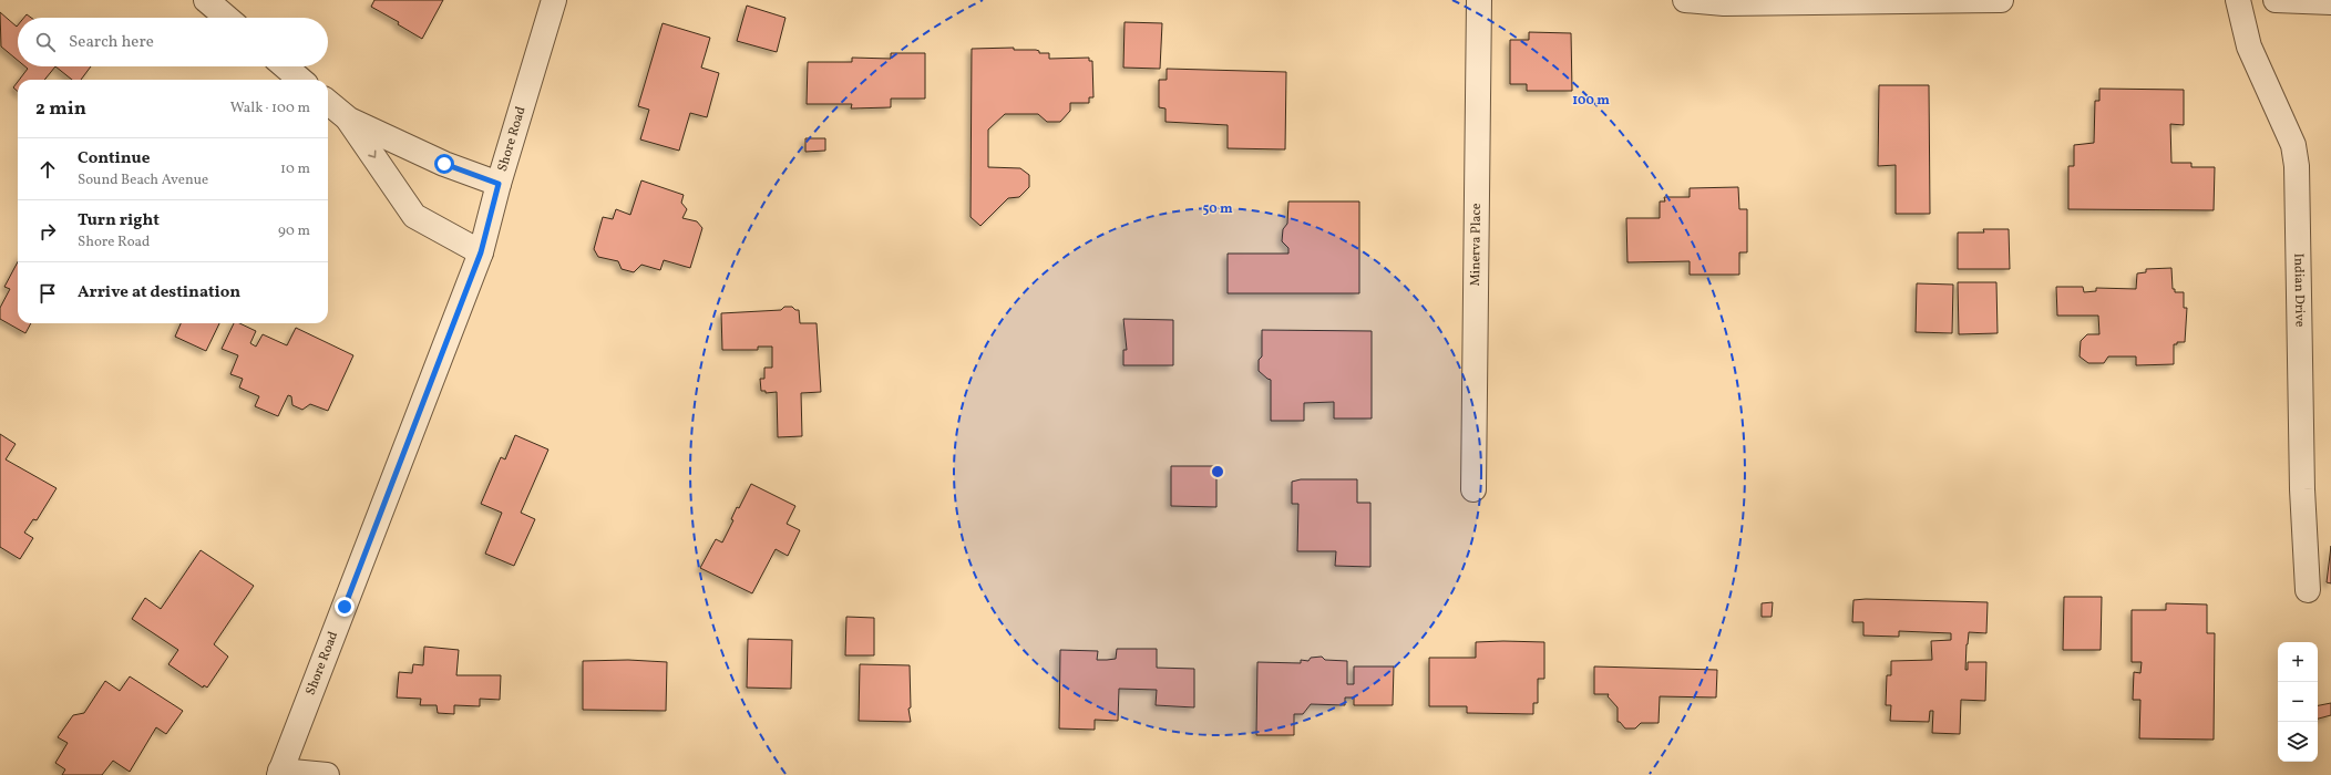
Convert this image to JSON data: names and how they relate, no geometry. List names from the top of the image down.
{
  "streets": {
    "street": ["Shore Road", "Minerva Place", "Indian Drive"]
  },
  "page": {
    "search": "Search here",
    "heading": ["2 min", "Walk · 100 m"],
    "list": [
      ["Continue", "Sound Beach Avenue", "10 m"],
      ["Turn right", "Shore Road", "90 m"],
      "Arrive at destination"
    ],
    "map_buttons": ["+", "−"]
  },
  "rings": ["100 m", "50 m"]
}
